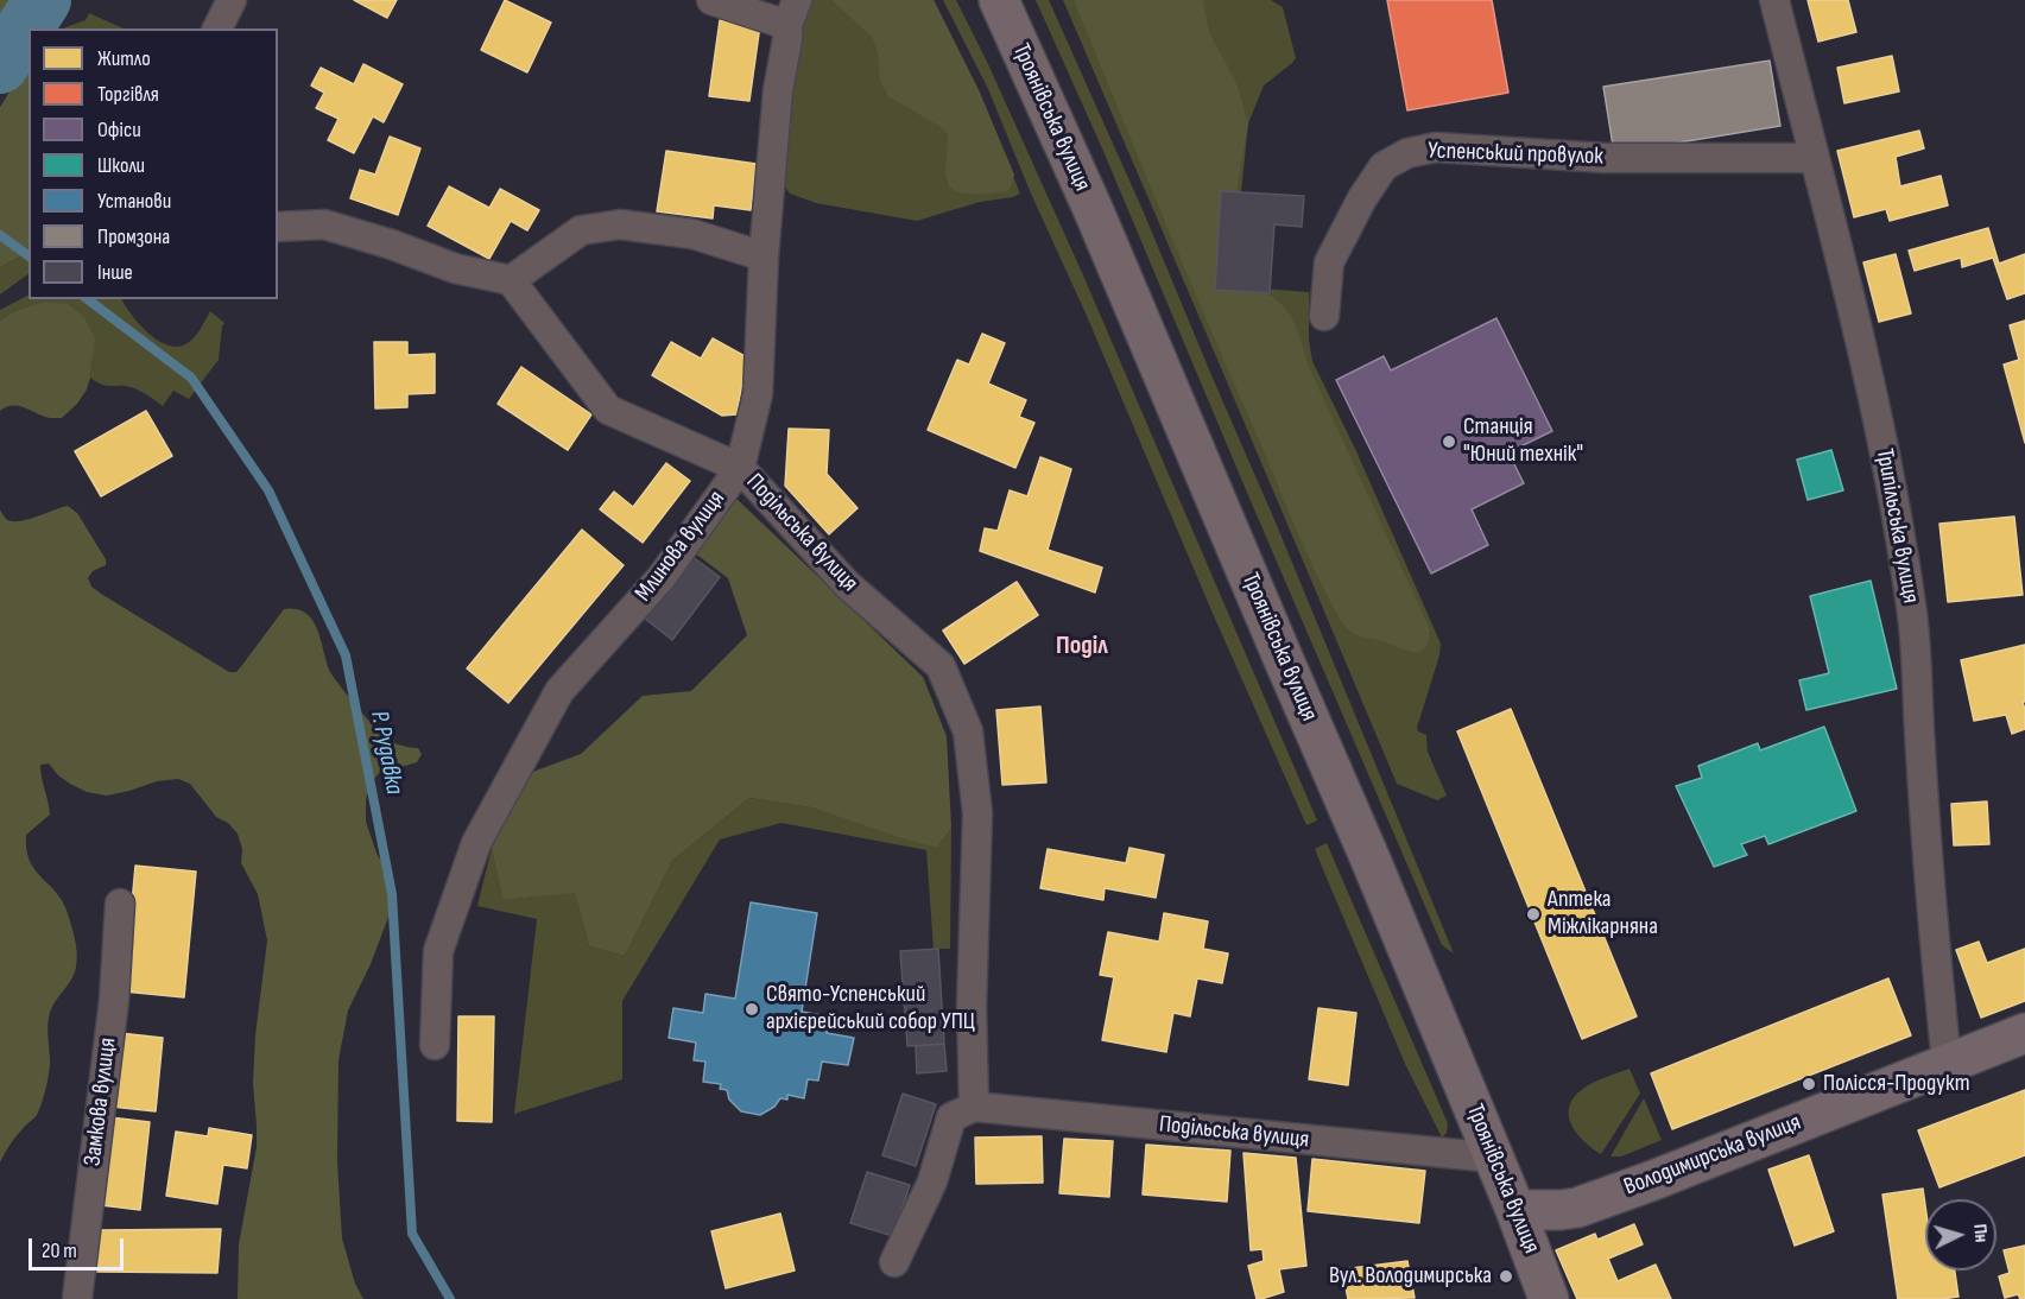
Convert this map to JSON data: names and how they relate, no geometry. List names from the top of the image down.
{
  "streets": {
    "street": [
      "Троянівська вулиця",
      "Успенський провулок",
      "Трипільська вулиця",
      "Подільська вулиця",
      "Млинова вулиця",
      "Замкова вулиця",
      "Володимирська вулиця"
    ]
  },
  "crossings": [
    ["Троянівська вулиця", "Подільська вулиця"],
    ["Троянівська вулиця", "Володимирська вулиця"],
    ["Успенський провулок", "Трипільська вулиця"],
    ["Трипільська вулиця", "Володимирська вулиця"],
    ["Подільська вулиця", "Млинова вулиця"]
  ],
  "districts": ["Поділ"],
  "water": ["Р. Рудавка"],
  "places": [
    "Станція \"Юний технік\"",
    "Аптека Міжлікарняна",
    "Свято-Успенський архієрейський собор УПЦ",
    "Полісся-Продукт",
    "Вул. Володимирська"
  ],
  "legend": [
    "Житло",
    "Торгівля",
    "Офіси",
    "Школи",
    "Установи",
    "Промзона",
    "Інше"
  ],
  "scale_bar": "20 m",
  "north": "right"
}
